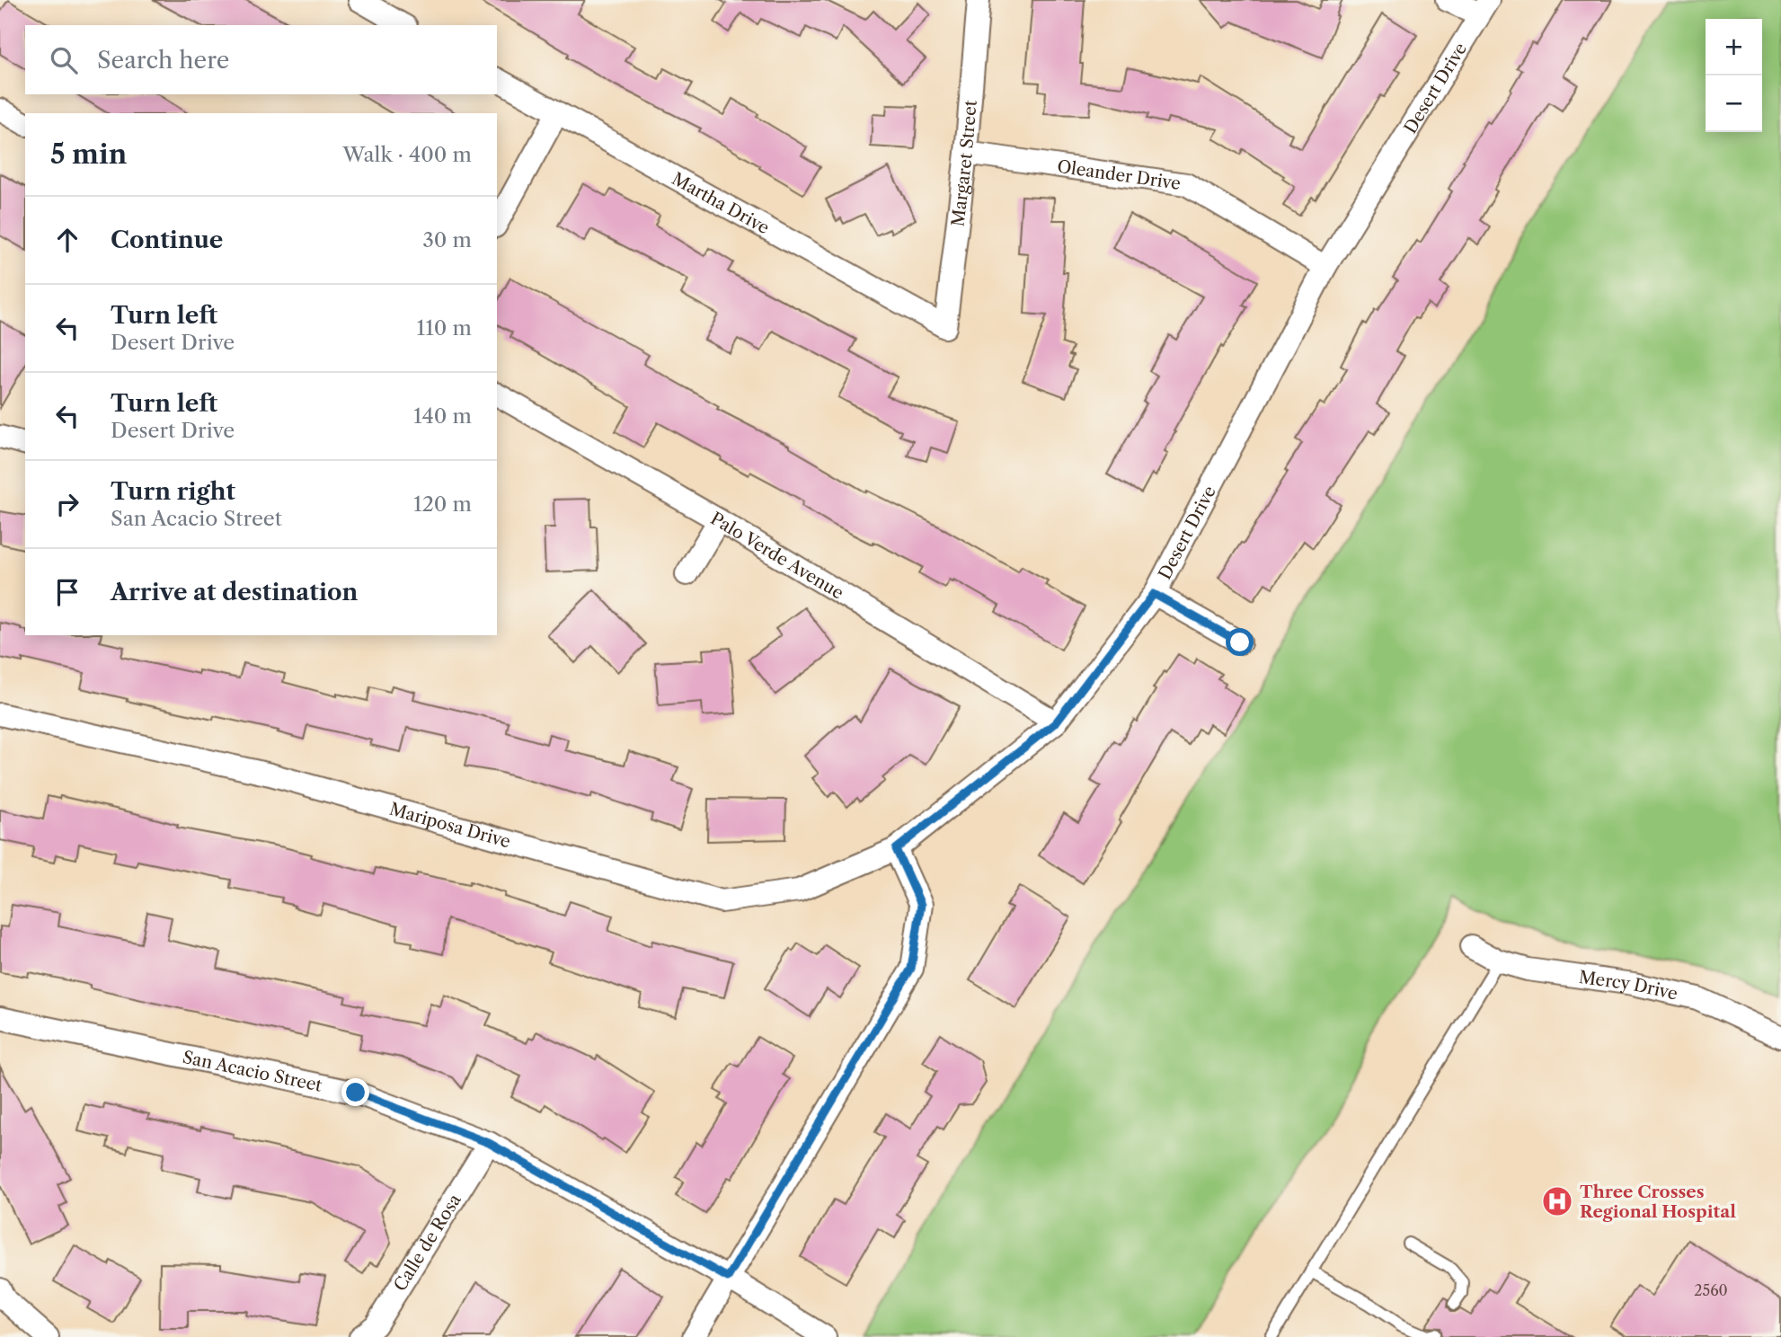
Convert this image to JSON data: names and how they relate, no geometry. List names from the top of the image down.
{
  "streets": {
    "street": [
      "Desert Drive",
      "Margaret Street",
      "Oleander Drive",
      "Martha Drive",
      "Palo Verde Avenue",
      "Mariposa Drive",
      "Mercy Drive",
      "San Acacio Street",
      "Calle de Rosa"
    ]
  },
  "crossings": [
    ["Desert Drive", "Oleander Drive"],
    ["Desert Drive", "Palo Verde Avenue"],
    ["Desert Drive", "Mariposa Drive"],
    ["Margaret Street", "Oleander Drive"],
    ["Margaret Street", "Martha Drive"],
    ["San Acacio Street", "Calle de Rosa"]
  ],
  "places": {
    "hospital": ["Three Crosses Regional Hospital"]
  },
  "house_numbers": ["2560"],
  "page": {
    "map_buttons": ["+", "−"],
    "search": "Search here",
    "heading": ["5 min", "Walk · 400 m"],
    "list": [
      ["Continue", "30 m"],
      ["Turn left", "Desert Drive", "110 m"],
      ["Turn left", "Desert Drive", "140 m"],
      ["Turn right", "San Acacio Street", "120 m"],
      "Arrive at destination"
    ]
  }
}
